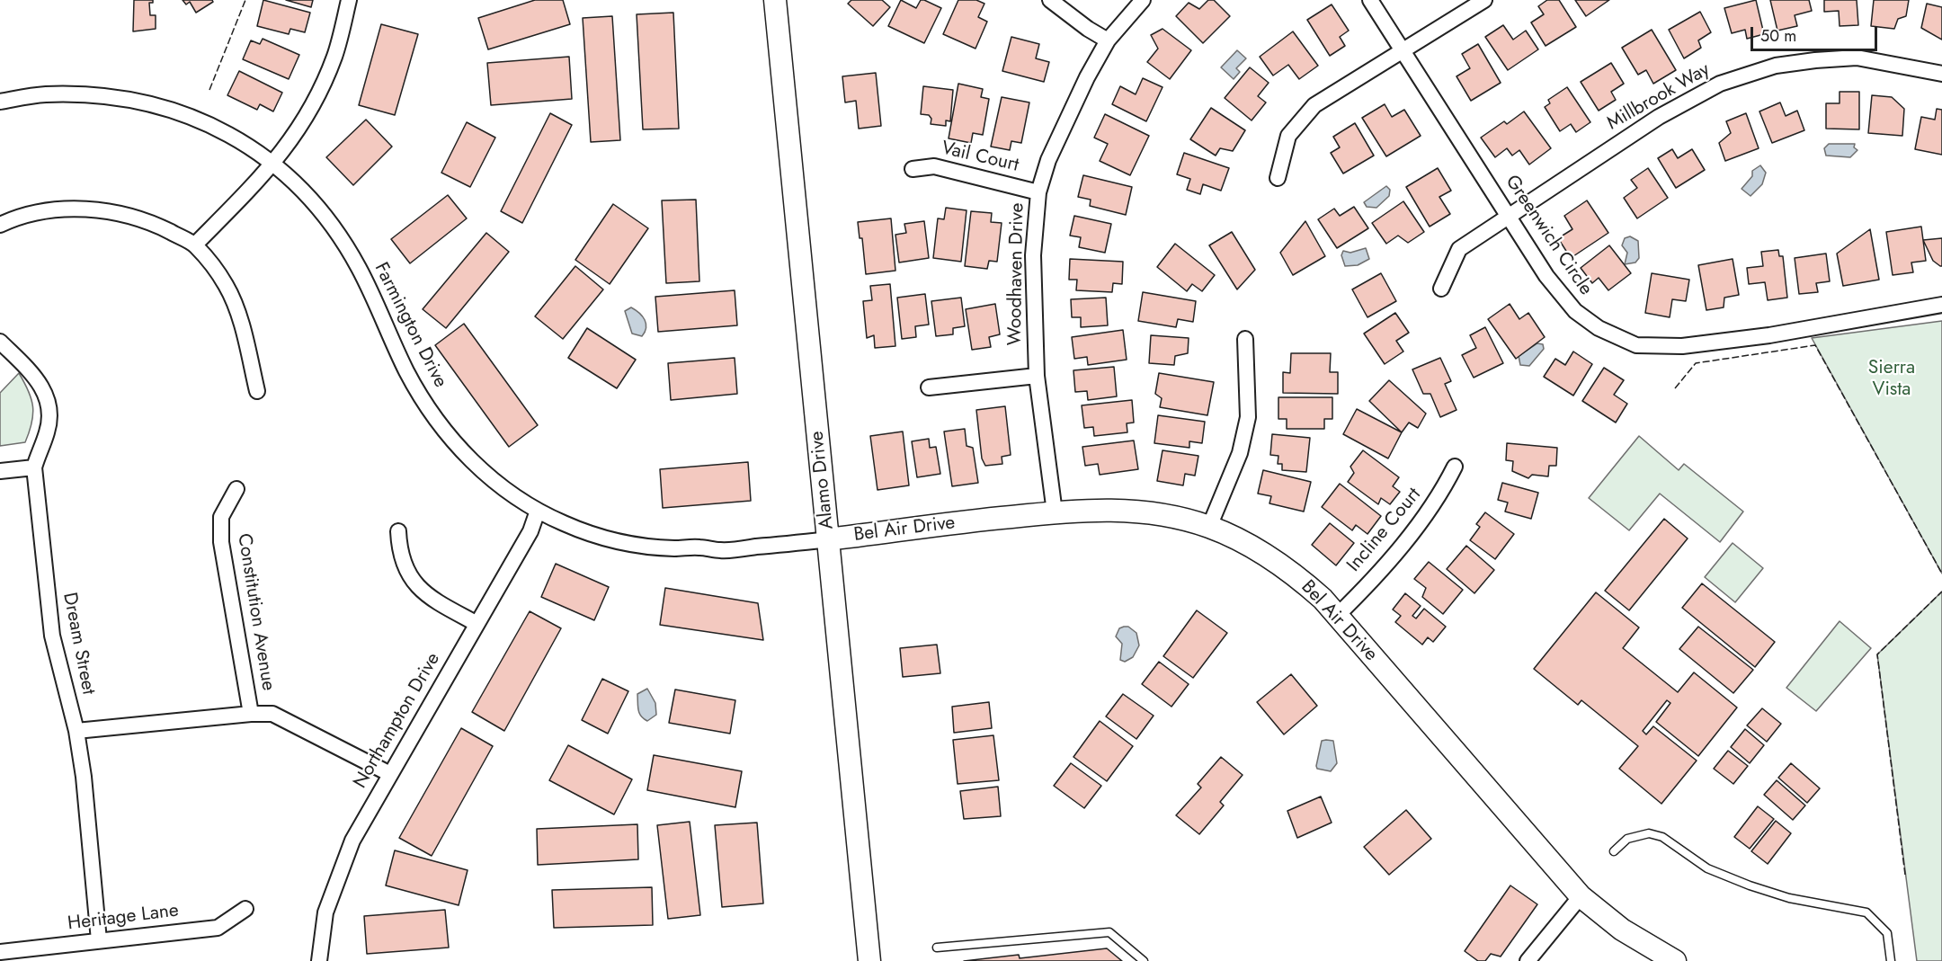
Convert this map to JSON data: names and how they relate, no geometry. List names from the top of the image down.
{
  "streets": {
    "street": [
      "Millbrook Way",
      "Vail Court",
      "Greenwich Circle",
      "Woodhaven Drive",
      "Farmington Drive",
      "Alamo Drive",
      "Bel Air Drive",
      "Incline Court",
      "Constitution Avenue",
      "Dream Street",
      "Northampton Drive",
      "Heritage Lane"
    ]
  },
  "crossings": [
    ["Millbrook Way", "Greenwich Circle"],
    ["Vail Court", "Woodhaven Drive"],
    ["Woodhaven Drive", "Bel Air Drive"],
    ["Farmington Drive", "Alamo Drive"],
    ["Farmington Drive", "Bel Air Drive"],
    ["Farmington Drive", "Northampton Drive"],
    ["Alamo Drive", "Bel Air Drive"],
    ["Bel Air Drive", "Incline Court"],
    ["Dream Street", "Heritage Lane"]
  ],
  "parks": ["Sierra Vista"],
  "scale_bar": "50 m"
}
